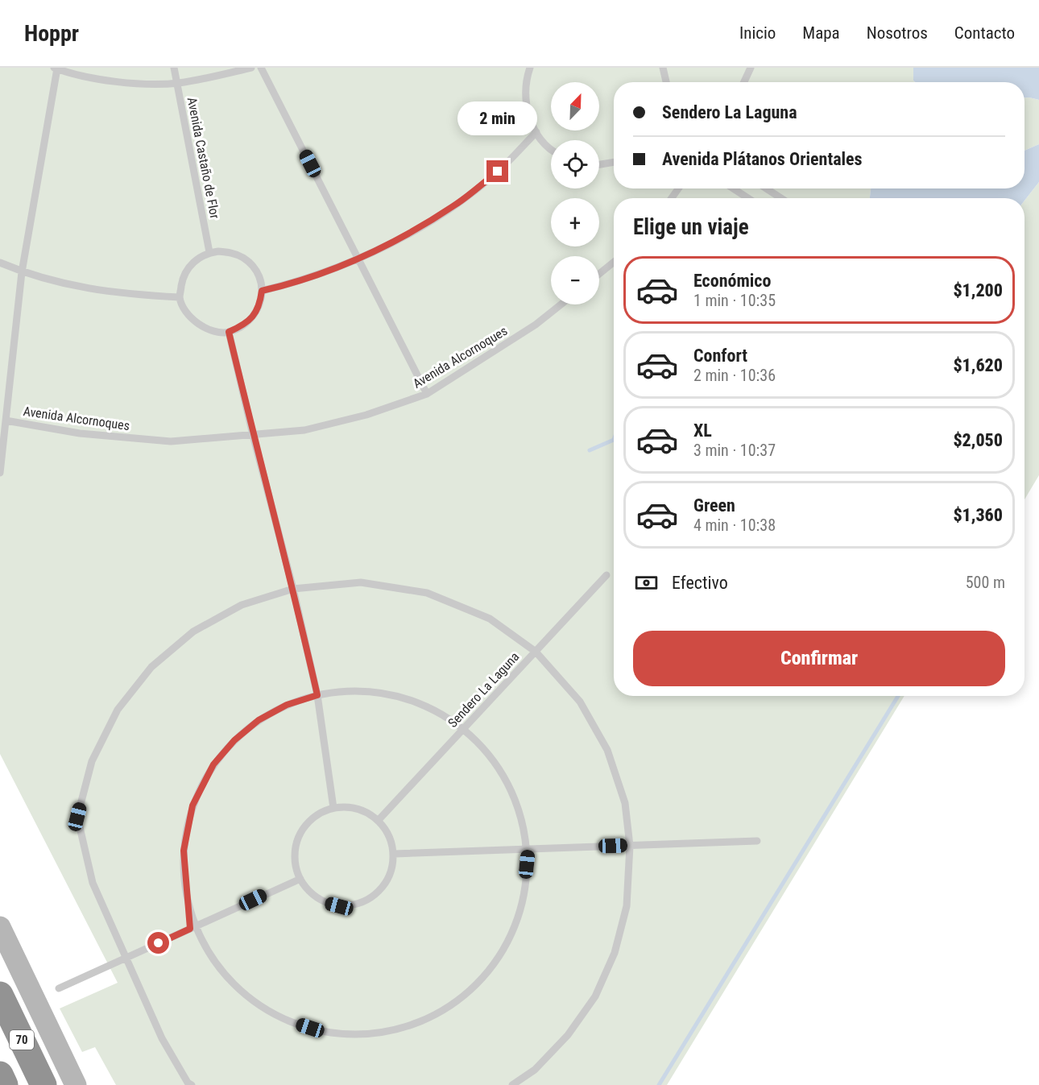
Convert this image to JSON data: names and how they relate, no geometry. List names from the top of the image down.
{
  "streets": {
    "highway": ["70"],
    "lane": ["Avenida Castaño de Flor", "Avenida Alcornoques", "Sendero La Laguna"]
  },
  "north": "top right",
  "page": {
    "header": "Hoppr",
    "nav": [
      "Inicio",
      "Mapa",
      "Nosotros",
      "Contacto"
    ],
    "map_buttons": ["+", "−"],
    "banner": ["Sendero La Laguna", "Avenida Plátanos Orientales"],
    "bubble": "2 min",
    "heading": "Elige un viaje",
    "list": [
      {
        "name": "Económico",
        "note": "1 min · 10:35",
        "value": "$1,200"
      },
      {
        "name": "Confort",
        "note": "2 min · 10:36",
        "value": "$1,620"
      },
      {
        "name": "XL",
        "note": "3 min · 10:37",
        "value": "$2,050"
      },
      {
        "name": "Green",
        "note": "4 min · 10:38",
        "value": "$1,360"
      }
    ],
    "pay": ["Efectivo", "500 m"],
    "buttons": "Confirmar"
  }
}
